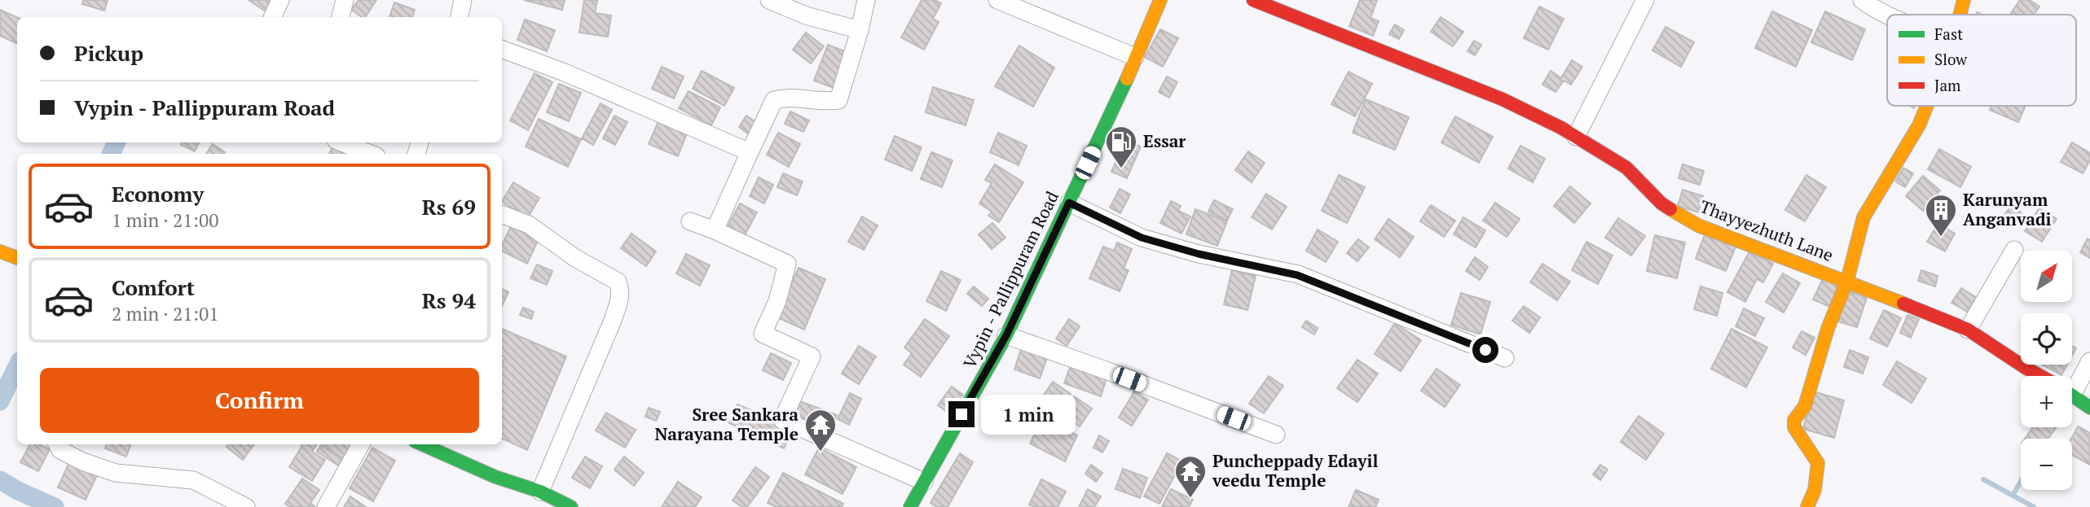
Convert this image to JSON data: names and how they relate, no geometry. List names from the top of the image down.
{
  "streets": {
    "street": ["Thayyezhuth Lane", "Vypin - Pallippuram Road"]
  },
  "places": {
    "fuel station": ["Essar"],
    "building": ["Karunyam Anganvadi"],
    "temple": ["Sree Sankara Narayana Temple", "Puncheppady Edayil veedu Temple"]
  },
  "legend": ["Fast", "Slow", "Jam"],
  "north": "top right",
  "page": {
    "banner": ["Pickup", "Vypin - Pallippuram Road"],
    "list": [
      {
        "name": "Economy",
        "note": "1 min · 21:00",
        "value": "Rs 69"
      },
      {
        "name": "Comfort",
        "note": "2 min · 21:01",
        "value": "Rs 94"
      }
    ],
    "map_buttons": ["+", "−"],
    "buttons": "Confirm",
    "bubble": "1 min"
  }
}
